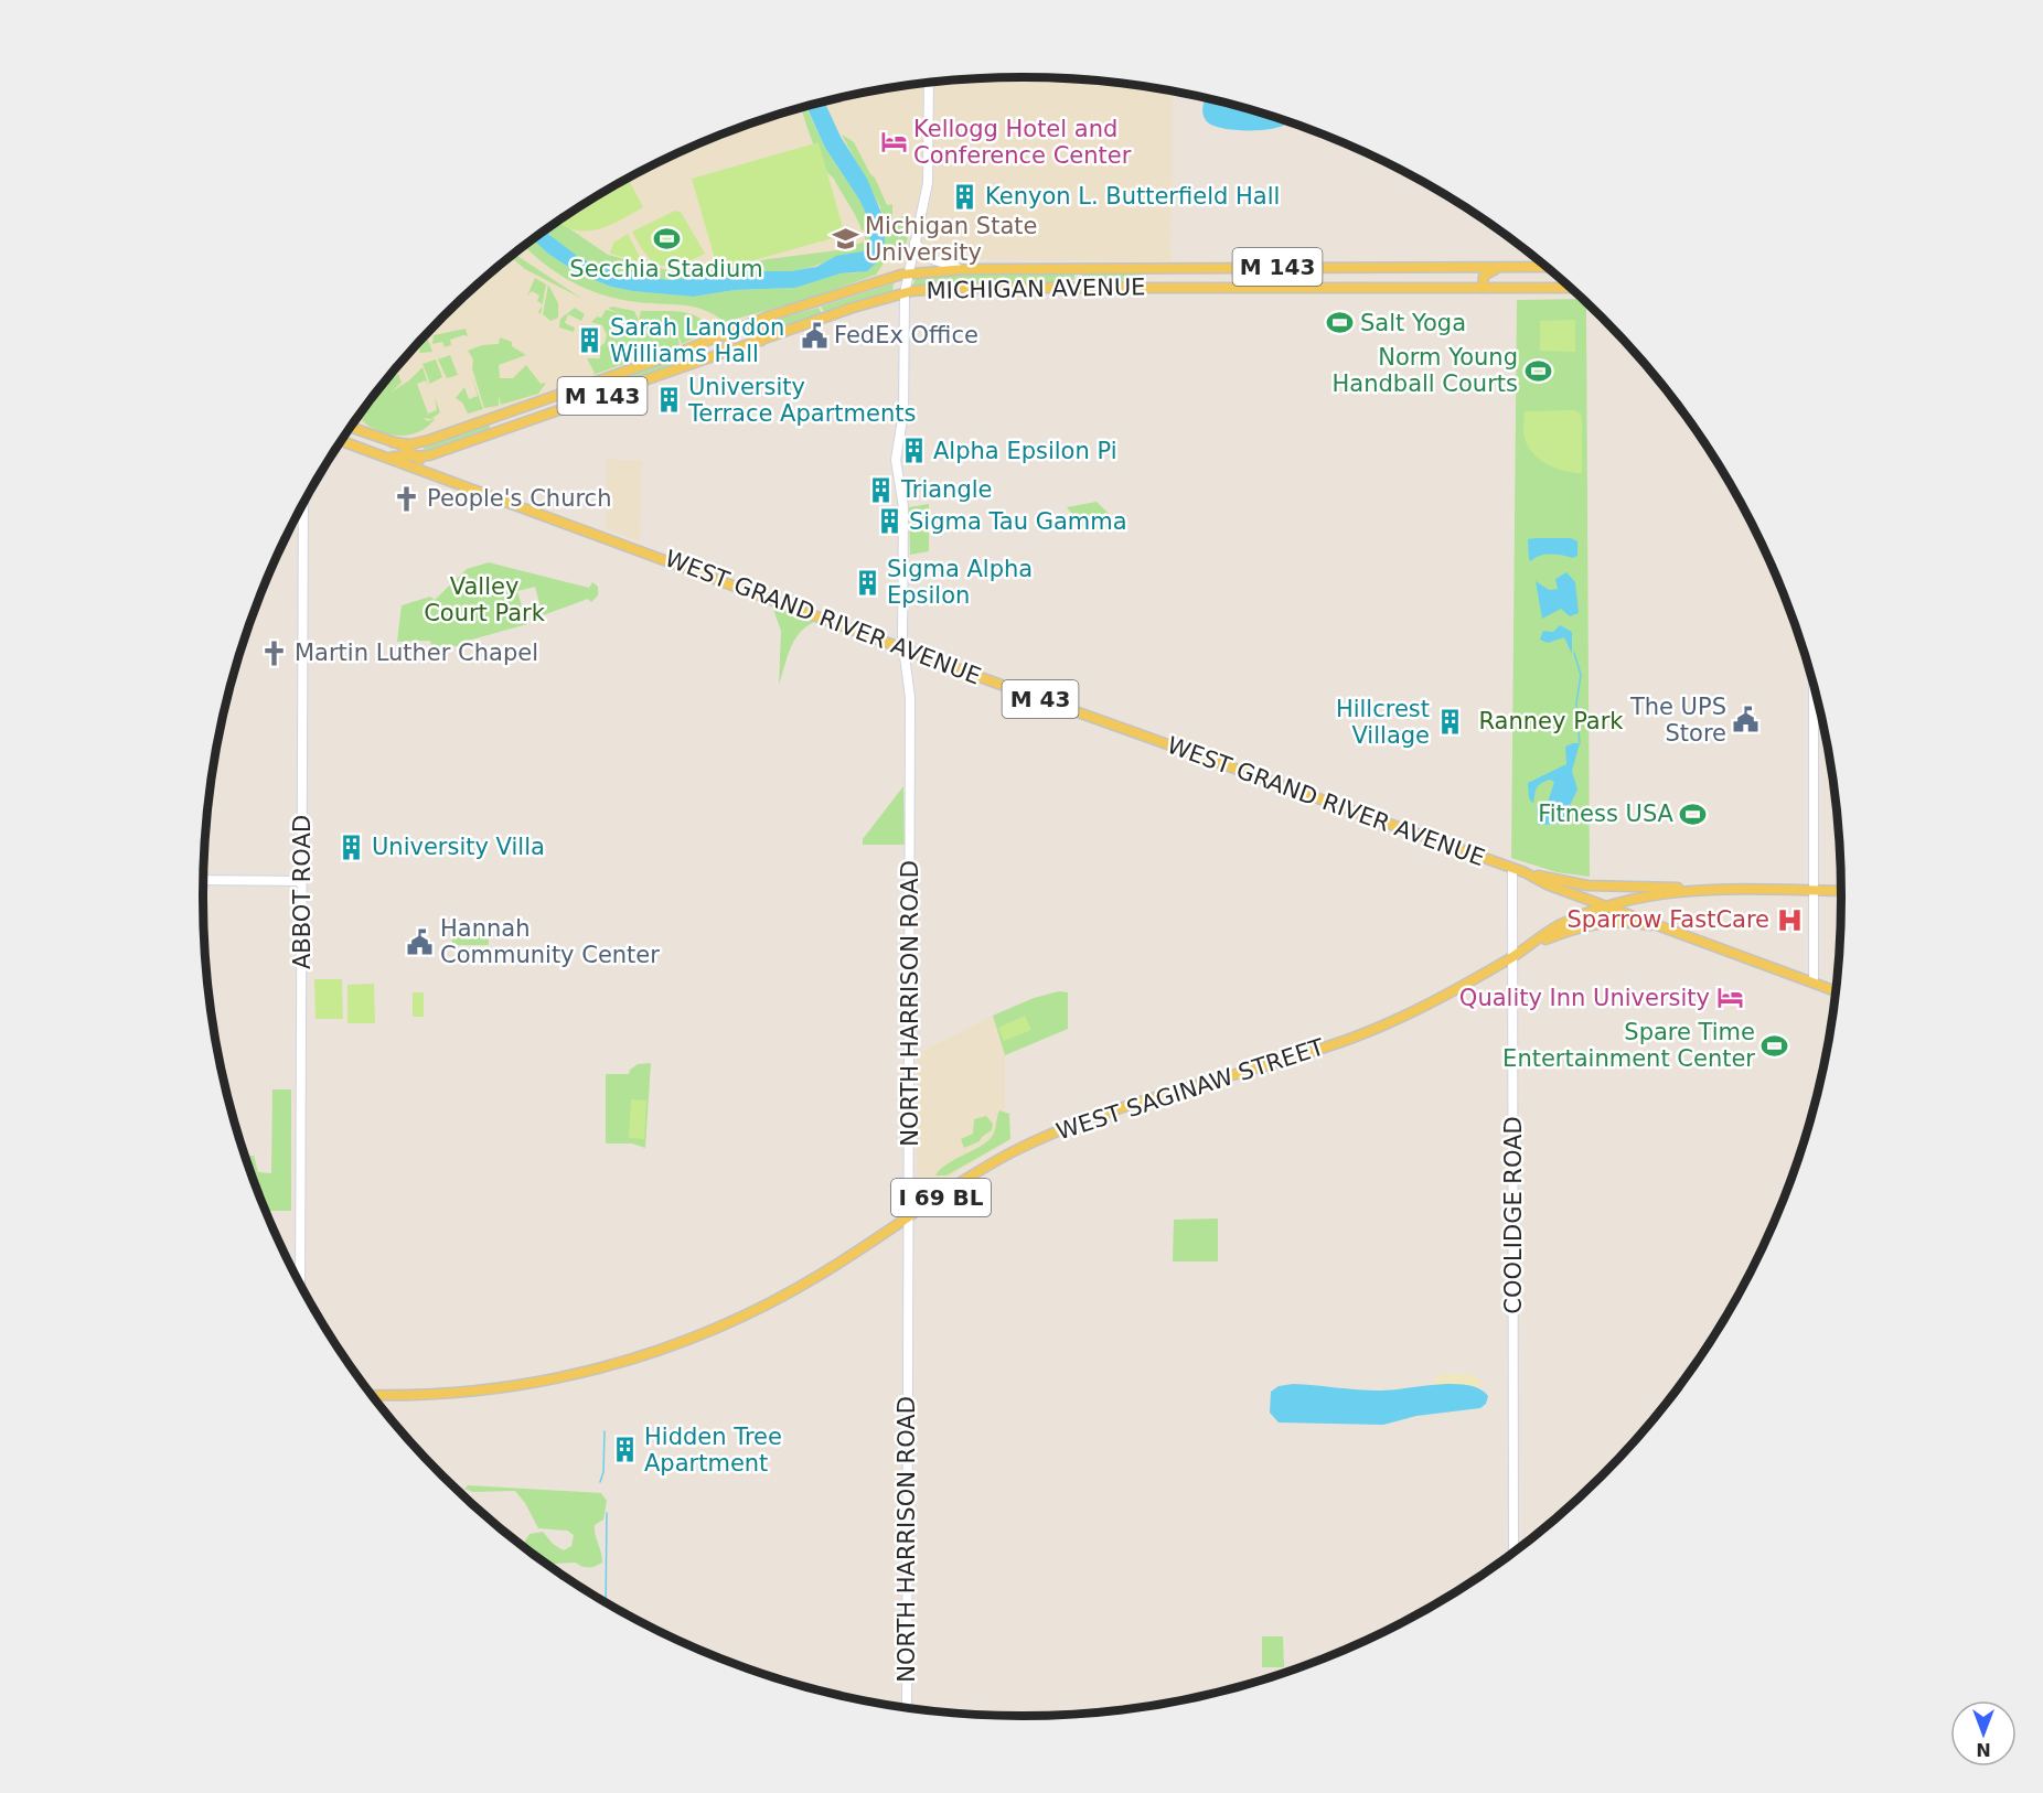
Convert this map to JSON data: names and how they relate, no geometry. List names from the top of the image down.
{
  "streets": {
    "main road": [
      "M 143",
      "MICHIGAN AVENUE",
      "WEST GRAND RIVER AVENUE",
      "M 43",
      "WEST SAGINAW STREET",
      "I 69 BL"
    ],
    "street": ["ABBOT ROAD", "NORTH HARRISON ROAD", "COOLIDGE ROAD"]
  },
  "crossings": [
    ["M 143", "MICHIGAN AVENUE"],
    ["MICHIGAN AVENUE", "WEST GRAND RIVER AVENUE"],
    ["MICHIGAN AVENUE", "NORTH HARRISON ROAD"],
    ["WEST GRAND RIVER AVENUE", "M 43"],
    ["WEST GRAND RIVER AVENUE", "NORTH HARRISON ROAD"],
    ["WEST GRAND RIVER AVENUE", "WEST SAGINAW STREET"],
    ["WEST GRAND RIVER AVENUE", "I 69 BL"],
    ["WEST GRAND RIVER AVENUE", "COOLIDGE ROAD"],
    ["M 43", "WEST SAGINAW STREET"],
    ["M 43", "I 69 BL"],
    ["NORTH HARRISON ROAD", "WEST SAGINAW STREET"],
    ["WEST SAGINAW STREET", "I 69 BL"],
    ["WEST SAGINAW STREET", "COOLIDGE ROAD"]
  ],
  "parks": ["Valley Court Park", "Ranney Park"],
  "places": {
    "hotel": ["Kellogg Hotel and Conference Center", "Quality Inn University"],
    "building": [
      "Kenyon L. Butterfield Hall",
      "Sarah Langdon Williams Hall",
      "University Terrace Apartments",
      "Alpha Epsilon Pi",
      "Triangle",
      "Sigma Tau Gamma",
      "Sigma Alpha Epsilon",
      "Hillcrest Village",
      "University Villa",
      "Hidden Tree Apartment"
    ],
    "sports": [
      "Secchia Stadium",
      "Salt Yoga",
      "Norm Young Handball Courts",
      "Fitness USA",
      "Spare Time Entertainment Center"
    ],
    "school or university": ["Michigan State University"],
    "public building": ["FedEx Office", "The UPS Store", "Hannah Community Center"],
    "church": ["People's Church", "Martin Luther Chapel"],
    "hospital": ["Sparrow FastCare"]
  },
  "north": "bottom"
}
